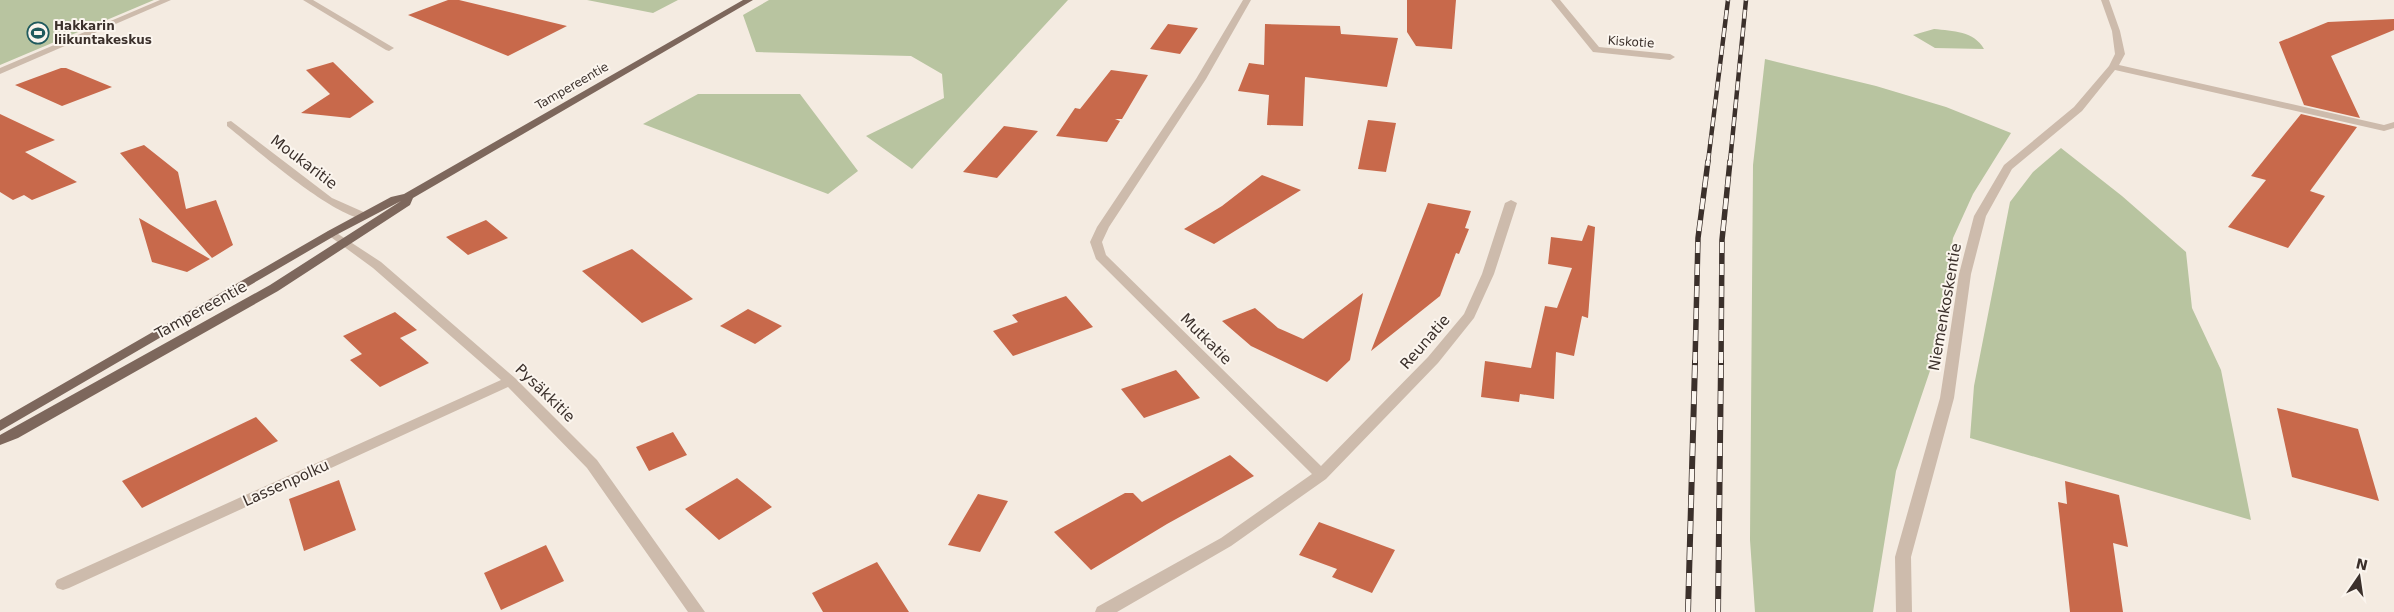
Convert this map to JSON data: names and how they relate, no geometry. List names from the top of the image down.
{
  "streets": {
    "main road": ["Tampereentie"],
    "street": [
      "Kiskotie",
      "Moukaritie",
      "Niemenkoskentie",
      "Mutkatie",
      "Reunatie",
      "Pysäkkitie",
      "Lassenpolku"
    ]
  },
  "crossings": [
    ["Tampereentie", "Moukaritie"],
    ["Tampereentie", "Pysäkkitie"],
    ["Mutkatie", "Reunatie"],
    ["Pysäkkitie", "Lassenpolku"]
  ],
  "places": {
    "sports": ["Hakkarin liikuntakeskus"]
  },
  "north": "top"
}
